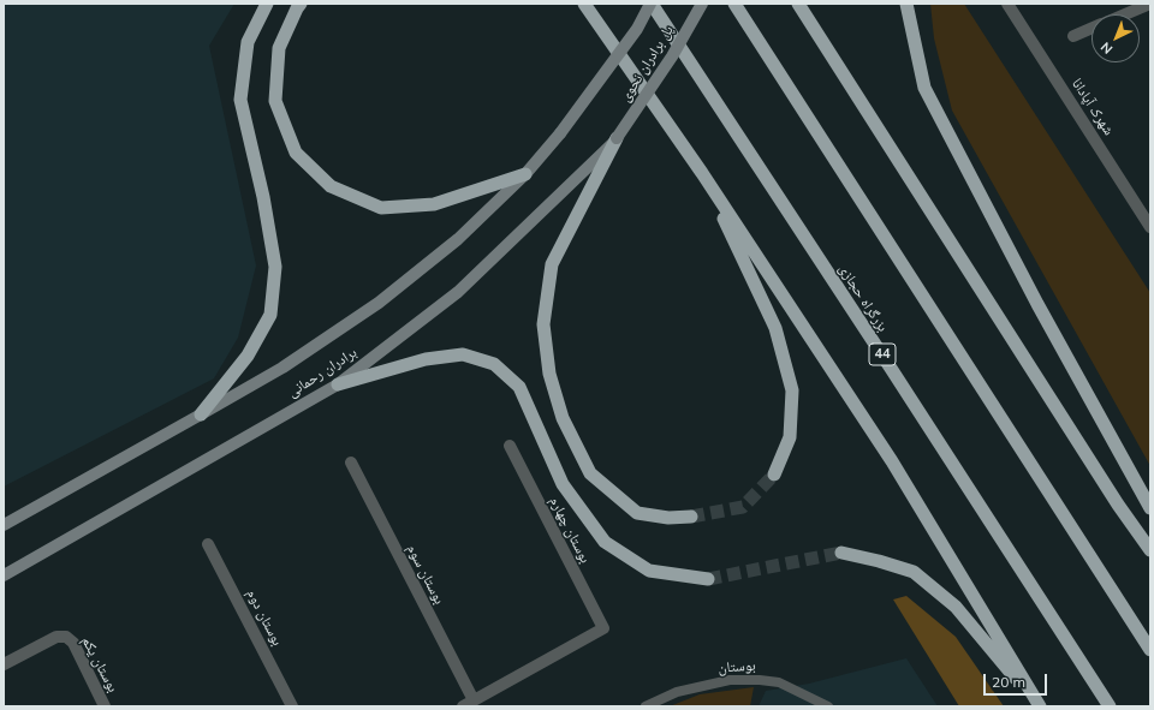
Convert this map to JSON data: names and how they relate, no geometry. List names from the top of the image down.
{
  "streets": {
    "highway": ["بزرگراه حجازی", "44"],
    "main road": ["پل برادران نحوی", "برادران رحمانی"],
    "street": [
      "شهرک آپادانا",
      "بوستان چهارم",
      "بوستان سوم",
      "بوستان دوم",
      "بوستان یکم"
    ],
    "lane": ["بوستان"]
  },
  "crossings": [
    ["پل برادران نحوی", "بزرگراه حجازی"],
    ["پل برادران نحوی", "برادران رحمانی"],
    ["بوستان چهارم", "بوستان سوم"]
  ],
  "scale_bar": "20 m",
  "north": "bottom left"
}
